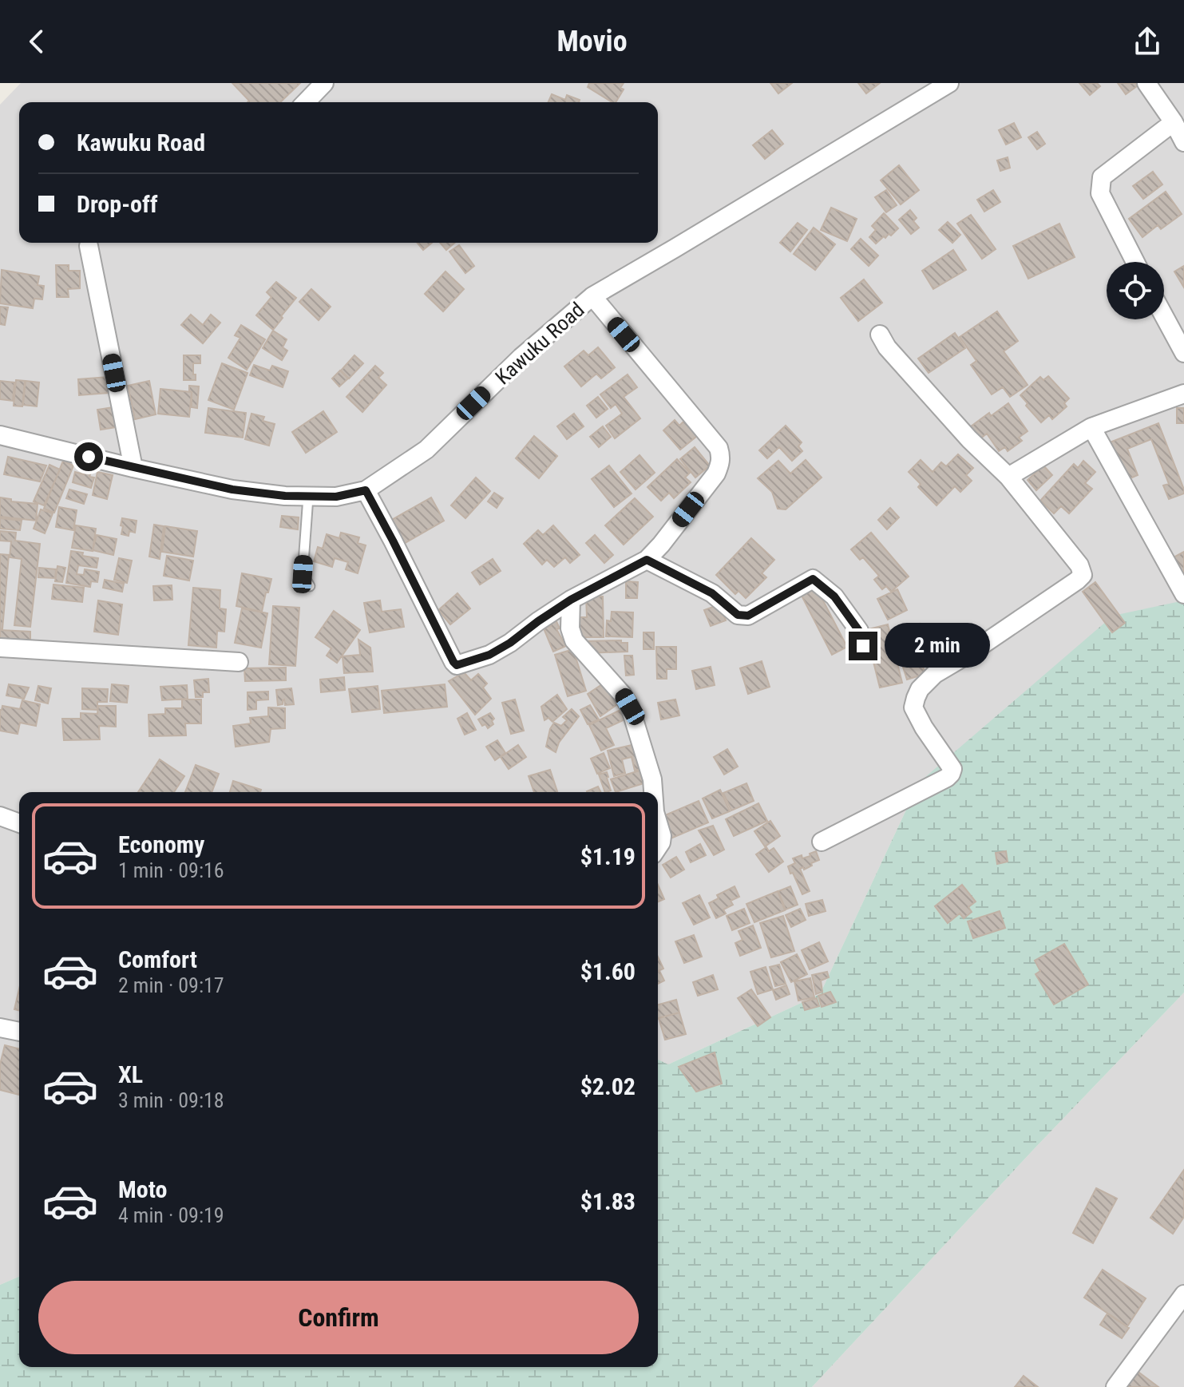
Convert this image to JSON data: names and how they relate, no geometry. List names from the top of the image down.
{
  "streets": {
    "street": ["Kawuku Road"]
  },
  "page": {
    "header": "Movio",
    "banner": ["Kawuku Road", "Drop-off"],
    "bubble": "2 min",
    "list": [
      {
        "name": "Economy",
        "note": "1 min · 09:16",
        "value": "$1.19"
      },
      {
        "name": "Comfort",
        "note": "2 min · 09:17",
        "value": "$1.60"
      },
      {
        "name": "XL",
        "note": "3 min · 09:18",
        "value": "$2.02"
      },
      {
        "name": "Moto",
        "note": "4 min · 09:19",
        "value": "$1.83"
      }
    ],
    "buttons": "Confirm"
  }
}
